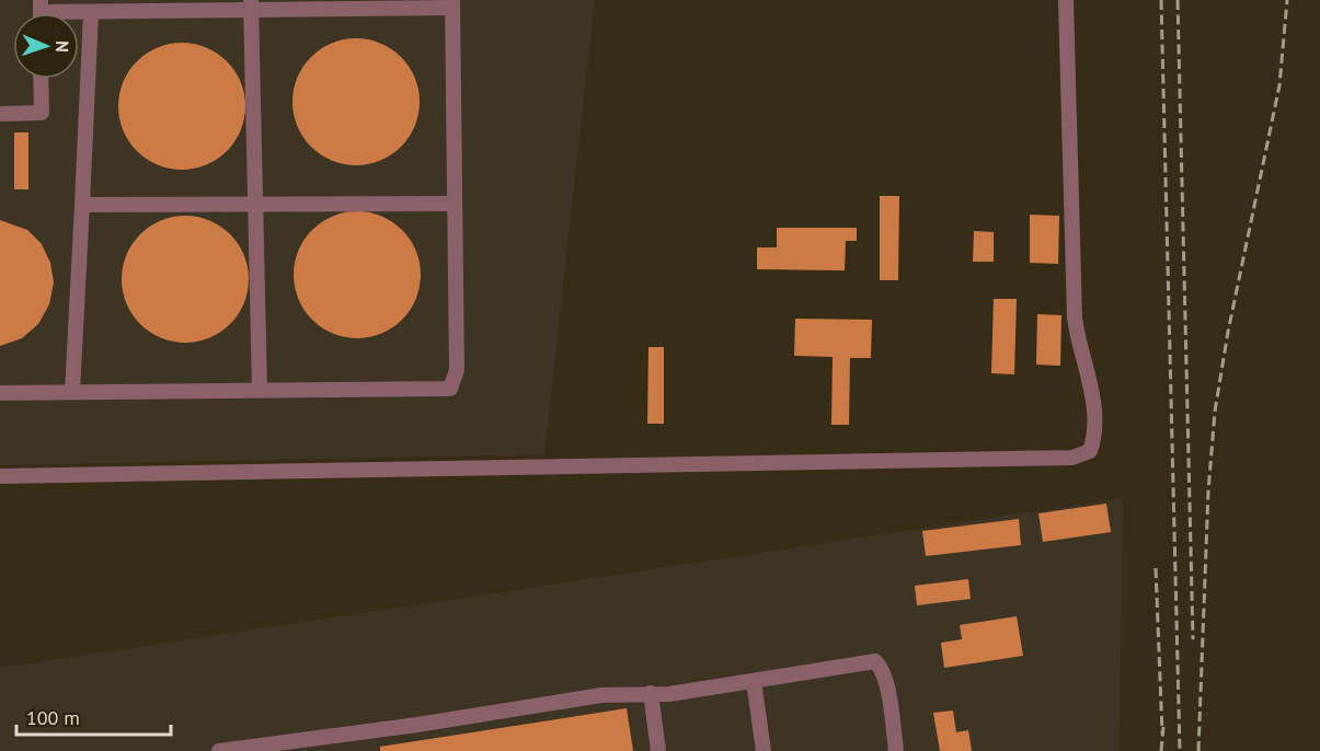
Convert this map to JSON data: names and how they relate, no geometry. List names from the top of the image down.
{
  "scale_bar": "100 m",
  "north": "right"
}
